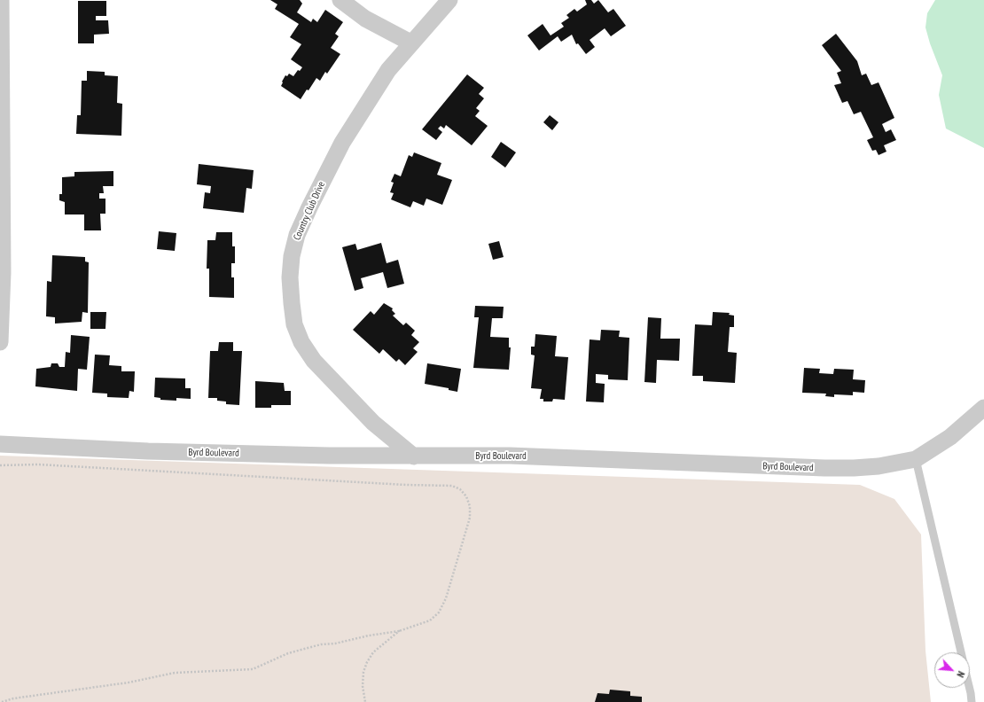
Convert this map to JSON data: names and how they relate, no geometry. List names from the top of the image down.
{
  "streets": {
    "street": ["Country Club Drive", "Byrd Boulevard"]
  },
  "crossings": [
    ["Country Club Drive", "Byrd Boulevard"]
  ],
  "north": "bottom right"
}
